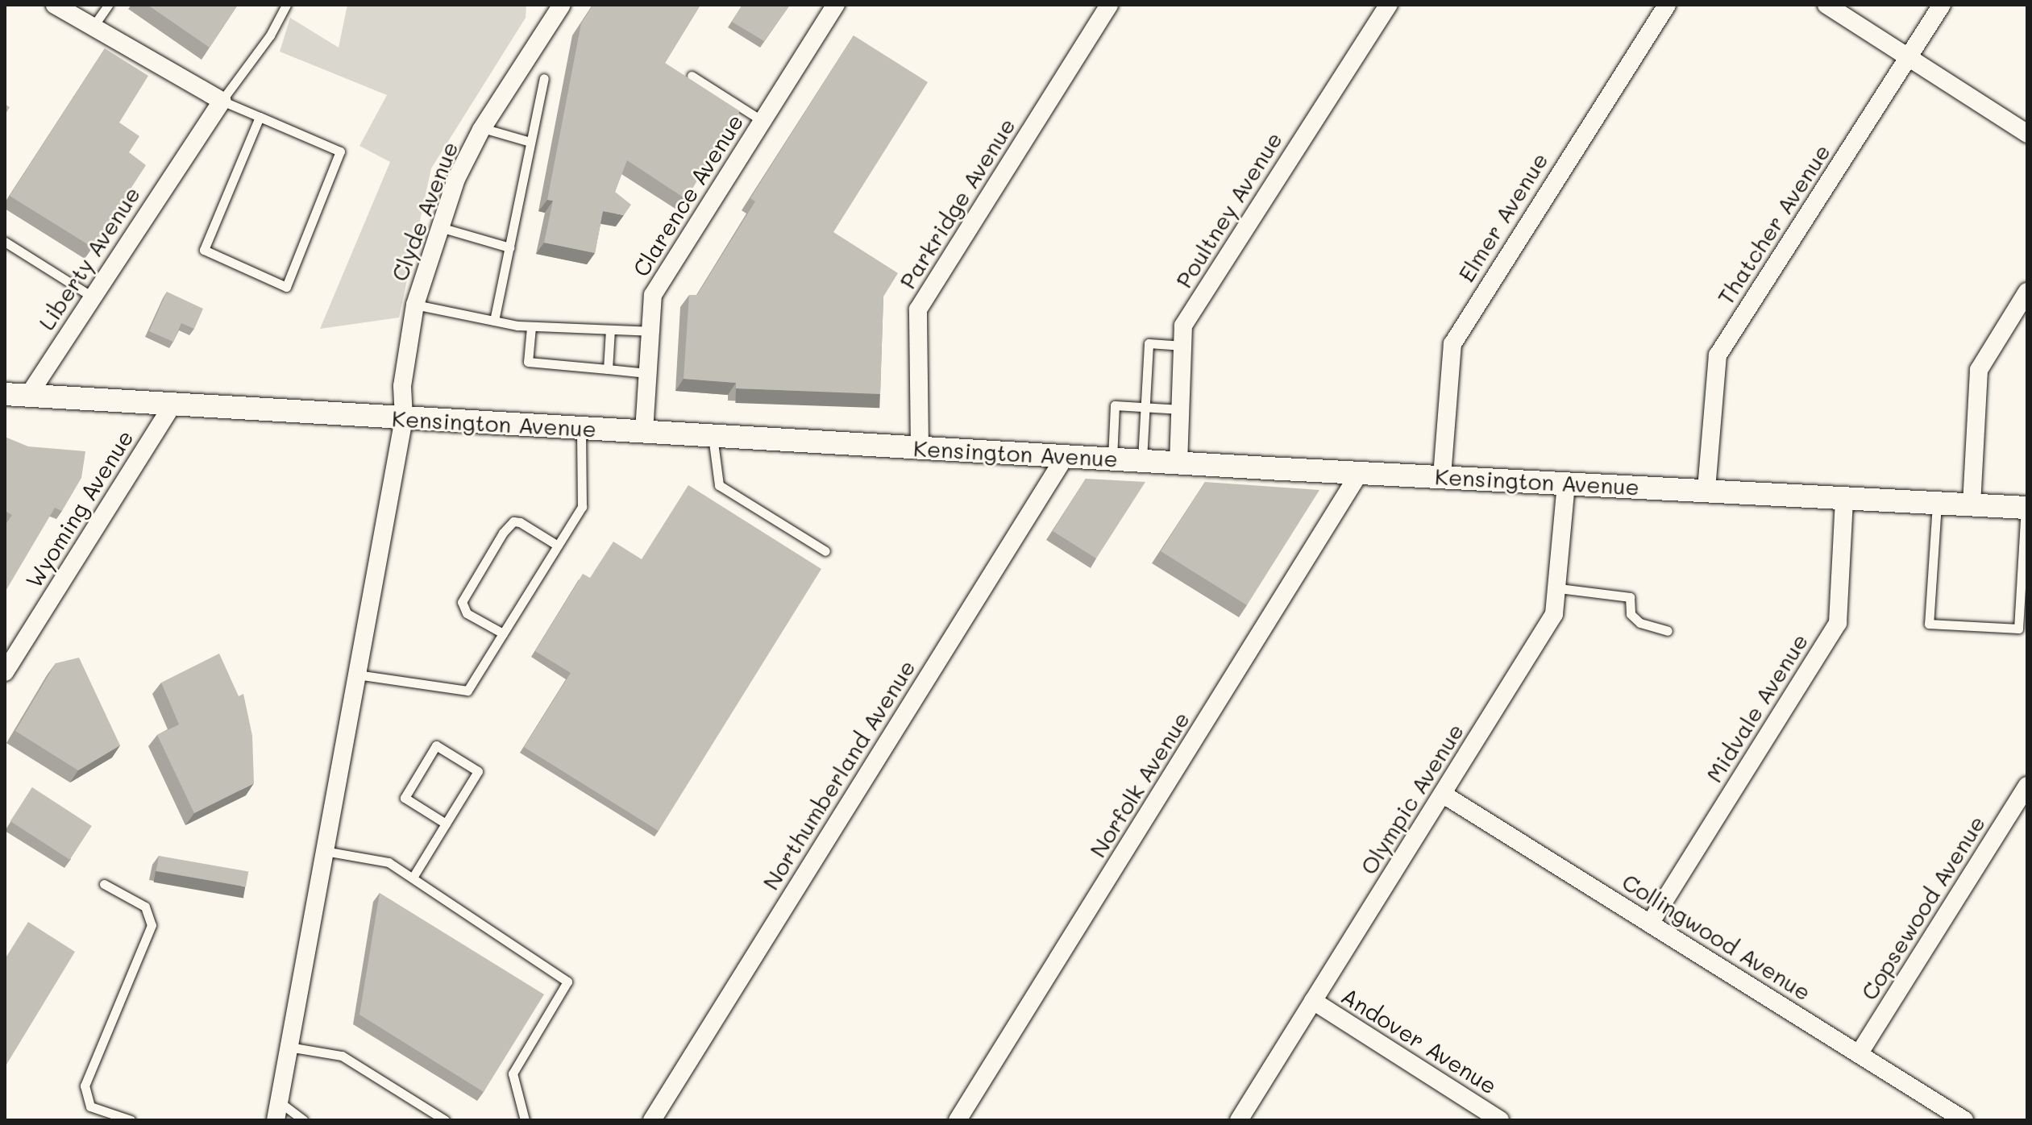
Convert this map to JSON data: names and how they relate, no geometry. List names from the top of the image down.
{
  "streets": {
    "street": [
      "Clarence Avenue",
      "Parkridge Avenue",
      "Poultney Avenue",
      "Clyde Avenue",
      "Elmer Avenue",
      "Thatcher Avenue",
      "Liberty Avenue",
      "Kensington Avenue",
      "Wyoming Avenue",
      "Midvale Avenue",
      "Northumberland Avenue",
      "Norfolk Avenue",
      "Olympic Avenue",
      "Copsewood Avenue",
      "Collingwood Avenue",
      "Andover Avenue"
    ]
  },
  "crossings": [
    ["Clarence Avenue", "Kensington Avenue"],
    ["Parkridge Avenue", "Kensington Avenue"],
    ["Poultney Avenue", "Kensington Avenue"],
    ["Clyde Avenue", "Kensington Avenue"],
    ["Elmer Avenue", "Kensington Avenue"],
    ["Thatcher Avenue", "Kensington Avenue"],
    ["Liberty Avenue", "Kensington Avenue"],
    ["Kensington Avenue", "Wyoming Avenue"],
    ["Kensington Avenue", "Midvale Avenue"],
    ["Kensington Avenue", "Northumberland Avenue"],
    ["Kensington Avenue", "Norfolk Avenue"],
    ["Kensington Avenue", "Olympic Avenue"],
    ["Midvale Avenue", "Collingwood Avenue"],
    ["Olympic Avenue", "Collingwood Avenue"],
    ["Olympic Avenue", "Andover Avenue"],
    ["Copsewood Avenue", "Collingwood Avenue"]
  ]
}
